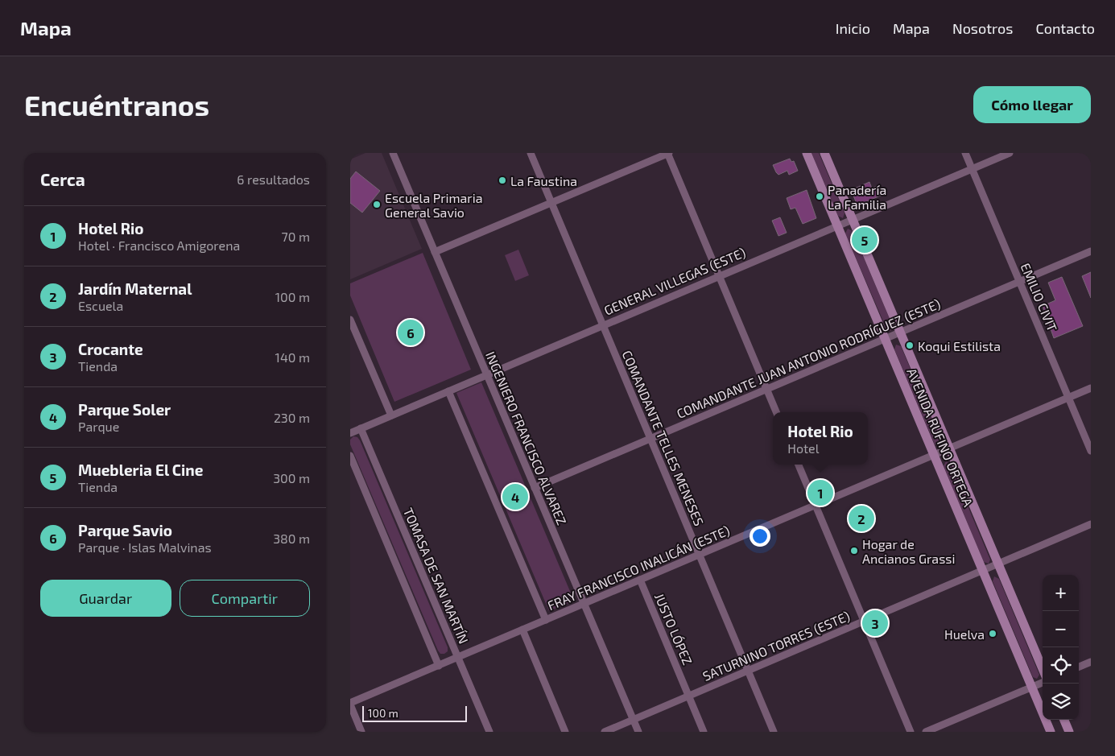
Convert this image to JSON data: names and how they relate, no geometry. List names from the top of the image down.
{
  "streets": {
    "main road": ["AVENIDA RUFINO ORTEGA"],
    "street": [
      "GENERAL VILLEGAS (ESTE)",
      "EMILIO CIVIT",
      "COMANDANTE JUAN ANTONIO RODRÍGUEZ (ESTE)",
      "INGENIERO FRANCISCO ALVAREZ",
      "COMANDANTE TELLES MENESES",
      "FRAY FRANCISCO INALICÁN (ESTE)",
      "TOMASA DE SAN MARTÍN",
      "JUSTO LÓPEZ",
      "SATURNINO TORRES (ESTE)"
    ]
  },
  "crossings": [
    ["GENERAL VILLEGAS (ESTE)", "EMILIO CIVIT"],
    ["GENERAL VILLEGAS (ESTE)", "AVENIDA RUFINO ORTEGA"],
    ["GENERAL VILLEGAS (ESTE)", "INGENIERO FRANCISCO ALVAREZ"],
    ["GENERAL VILLEGAS (ESTE)", "COMANDANTE TELLES MENESES"],
    ["GENERAL VILLEGAS (ESTE)", "TOMASA DE SAN MARTÍN"],
    ["EMILIO CIVIT", "COMANDANTE JUAN ANTONIO RODRÍGUEZ (ESTE)"],
    ["EMILIO CIVIT", "FRAY FRANCISCO INALICÁN (ESTE)"],
    ["COMANDANTE JUAN ANTONIO RODRÍGUEZ (ESTE)", "AVENIDA RUFINO ORTEGA"],
    ["COMANDANTE JUAN ANTONIO RODRÍGUEZ (ESTE)", "INGENIERO FRANCISCO ALVAREZ"],
    ["COMANDANTE JUAN ANTONIO RODRÍGUEZ (ESTE)", "COMANDANTE TELLES MENESES"],
    ["AVENIDA RUFINO ORTEGA", "FRAY FRANCISCO INALICÁN (ESTE)"],
    ["AVENIDA RUFINO ORTEGA", "SATURNINO TORRES (ESTE)"],
    ["INGENIERO FRANCISCO ALVAREZ", "FRAY FRANCISCO INALICÁN (ESTE)"],
    ["INGENIERO FRANCISCO ALVAREZ", "SATURNINO TORRES (ESTE)"],
    ["COMANDANTE TELLES MENESES", "FRAY FRANCISCO INALICÁN (ESTE)"],
    ["COMANDANTE TELLES MENESES", "SATURNINO TORRES (ESTE)"],
    ["FRAY FRANCISCO INALICÁN (ESTE)", "TOMASA DE SAN MARTÍN"],
    ["FRAY FRANCISCO INALICÁN (ESTE)", "JUSTO LÓPEZ"],
    ["JUSTO LÓPEZ", "SATURNINO TORRES (ESTE)"]
  ],
  "places": [
    "La Faustina",
    "Panadería La Familia",
    "Escuela Primaria General Savio",
    "Koqui Estilista",
    "Hogar de Ancianos Grassi",
    "Huelva"
  ],
  "scale_bar": "100 m",
  "page": {
    "header": "Mapa",
    "nav": [
      "Inicio",
      "Mapa",
      "Nosotros",
      "Contacto"
    ],
    "buttons": [
      "Cómo llegar",
      ["Guardar", "Compartir"]
    ],
    "title": "Encuéntranos",
    "heading": ["Cerca", "6 resultados"],
    "list": [
      {
        "mark": "1",
        "name": "Hotel Rio",
        "note": "Hotel · Francisco Amigorena",
        "value": "70 m"
      },
      {
        "mark": "2",
        "name": "Jardín Maternal",
        "note": "Escuela",
        "value": "100 m"
      },
      {
        "mark": "3",
        "name": "Crocante",
        "note": "Tienda",
        "value": "140 m"
      },
      {
        "mark": "4",
        "name": "Parque Soler",
        "note": "Parque",
        "value": "230 m"
      },
      {
        "mark": "5",
        "name": "Muebleria El Cine",
        "note": "Tienda",
        "value": "300 m"
      },
      {
        "mark": "6",
        "name": "Parque Savio",
        "note": "Parque · Islas Malvinas",
        "value": "380 m"
      }
    ],
    "pins": [
      "5",
      "6",
      "1",
      "4",
      "2",
      "3"
    ],
    "popup": ["Hotel Rio", "Hotel"],
    "map_buttons": ["+", "−"],
    "scale": "100 m"
  }
}
